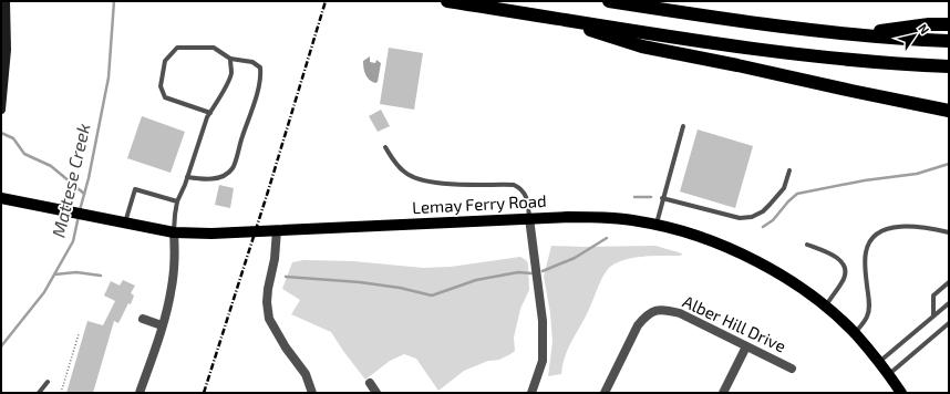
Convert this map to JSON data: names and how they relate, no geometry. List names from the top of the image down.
{
  "streets": {
    "main road": ["Lemay Ferry Road"],
    "street": ["Alber Hill Drive"]
  },
  "water": ["Mattese Creek"],
  "north": "top right"
}
